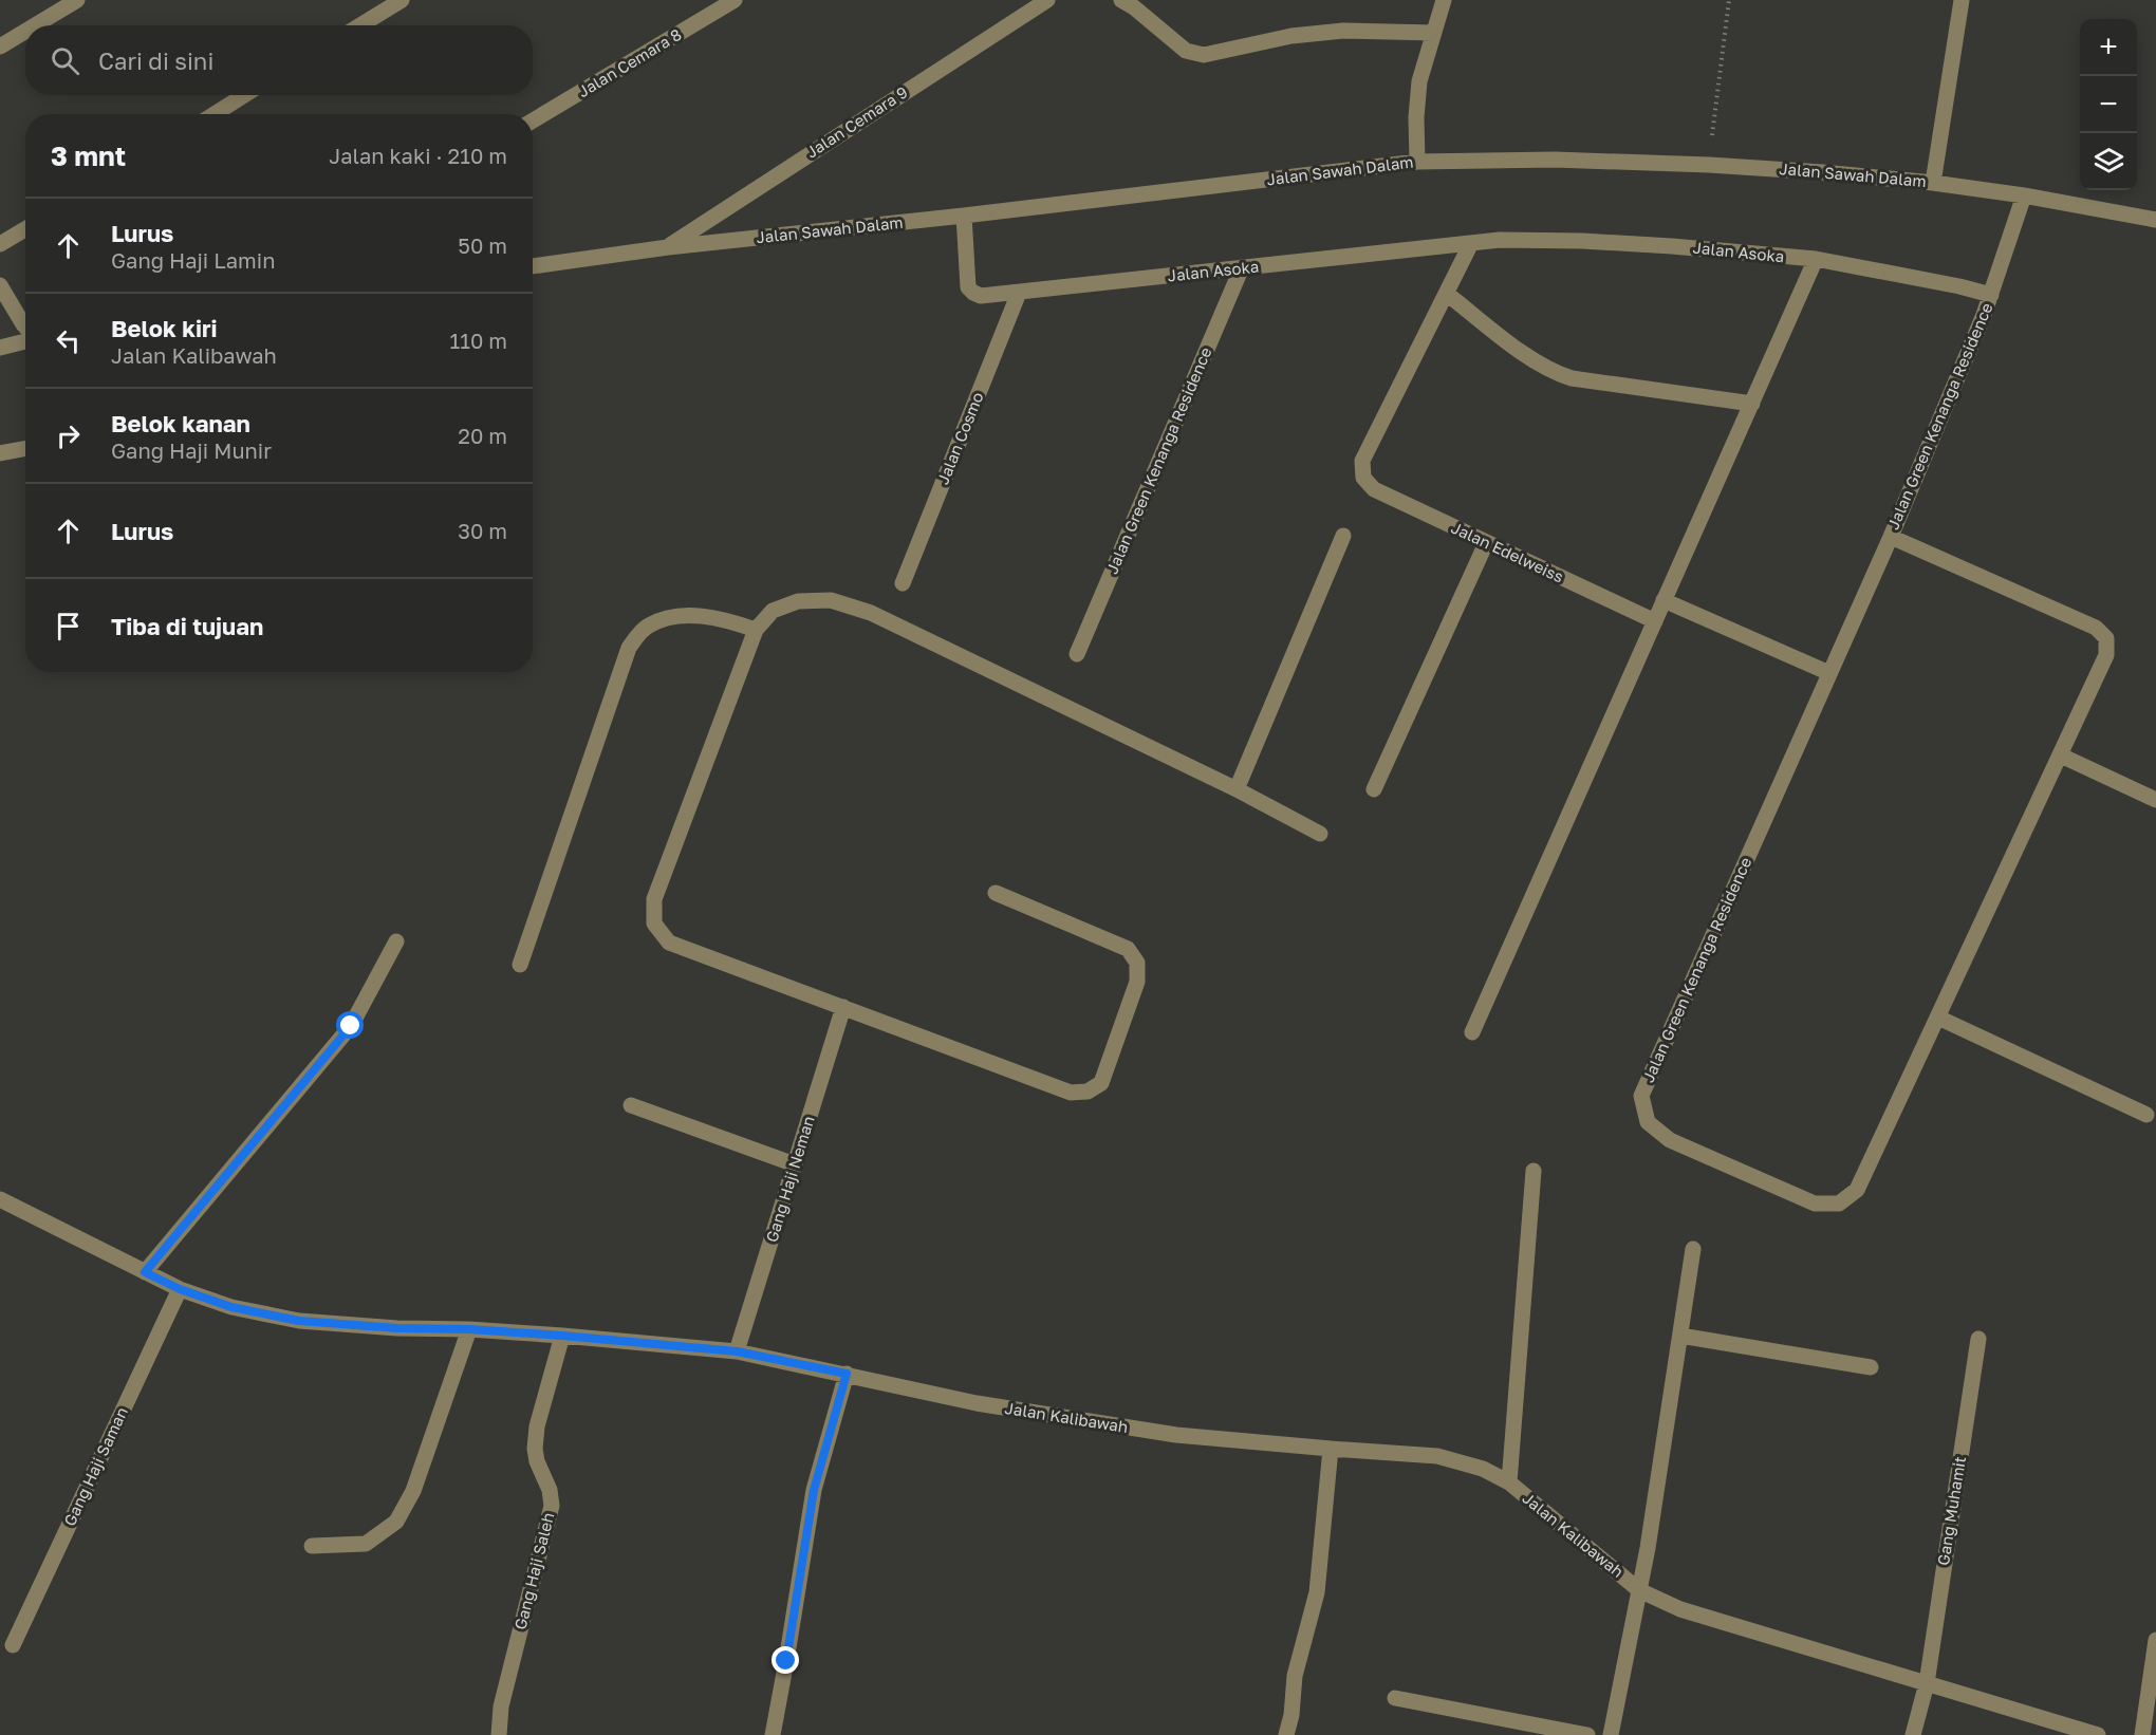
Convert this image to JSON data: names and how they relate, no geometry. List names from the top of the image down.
{
  "streets": {
    "street": [
      "Jalan Cemara 8",
      "Jalan Cemara 9",
      "Jalan Sawah Dalam",
      "Jalan Asoka",
      "Jalan Green Kenanga Residence",
      "Jalan Cosmo",
      "Jalan Edelweiss",
      "Gang Haji Neman",
      "Jalan Kalibawah",
      "Gang Haji Saman",
      "Gang Muhamit",
      "Gang Haji Saleh"
    ]
  },
  "crossings": [
    ["Jalan Cemara 9", "Jalan Sawah Dalam"],
    ["Jalan Sawah Dalam", "Jalan Asoka"],
    ["Jalan Sawah Dalam", "Jalan Green Kenanga Residence"],
    ["Jalan Asoka", "Jalan Green Kenanga Residence"],
    ["Jalan Asoka", "Jalan Cosmo"],
    ["Gang Haji Neman", "Jalan Kalibawah"],
    ["Jalan Kalibawah", "Gang Haji Saman"],
    ["Jalan Kalibawah", "Gang Muhamit"],
    ["Jalan Kalibawah", "Gang Haji Saleh"]
  ],
  "page": {
    "map_buttons": ["+", "−"],
    "search": "Cari di sini",
    "heading": ["3 mnt", "Jalan kaki · 210 m"],
    "list": [
      ["Lurus", "Gang Haji Lamin", "50 m"],
      ["Belok kiri", "Jalan Kalibawah", "110 m"],
      ["Belok kanan", "Gang Haji Munir", "20 m"],
      ["Lurus", "30 m"],
      "Tiba di tujuan"
    ]
  }
}
